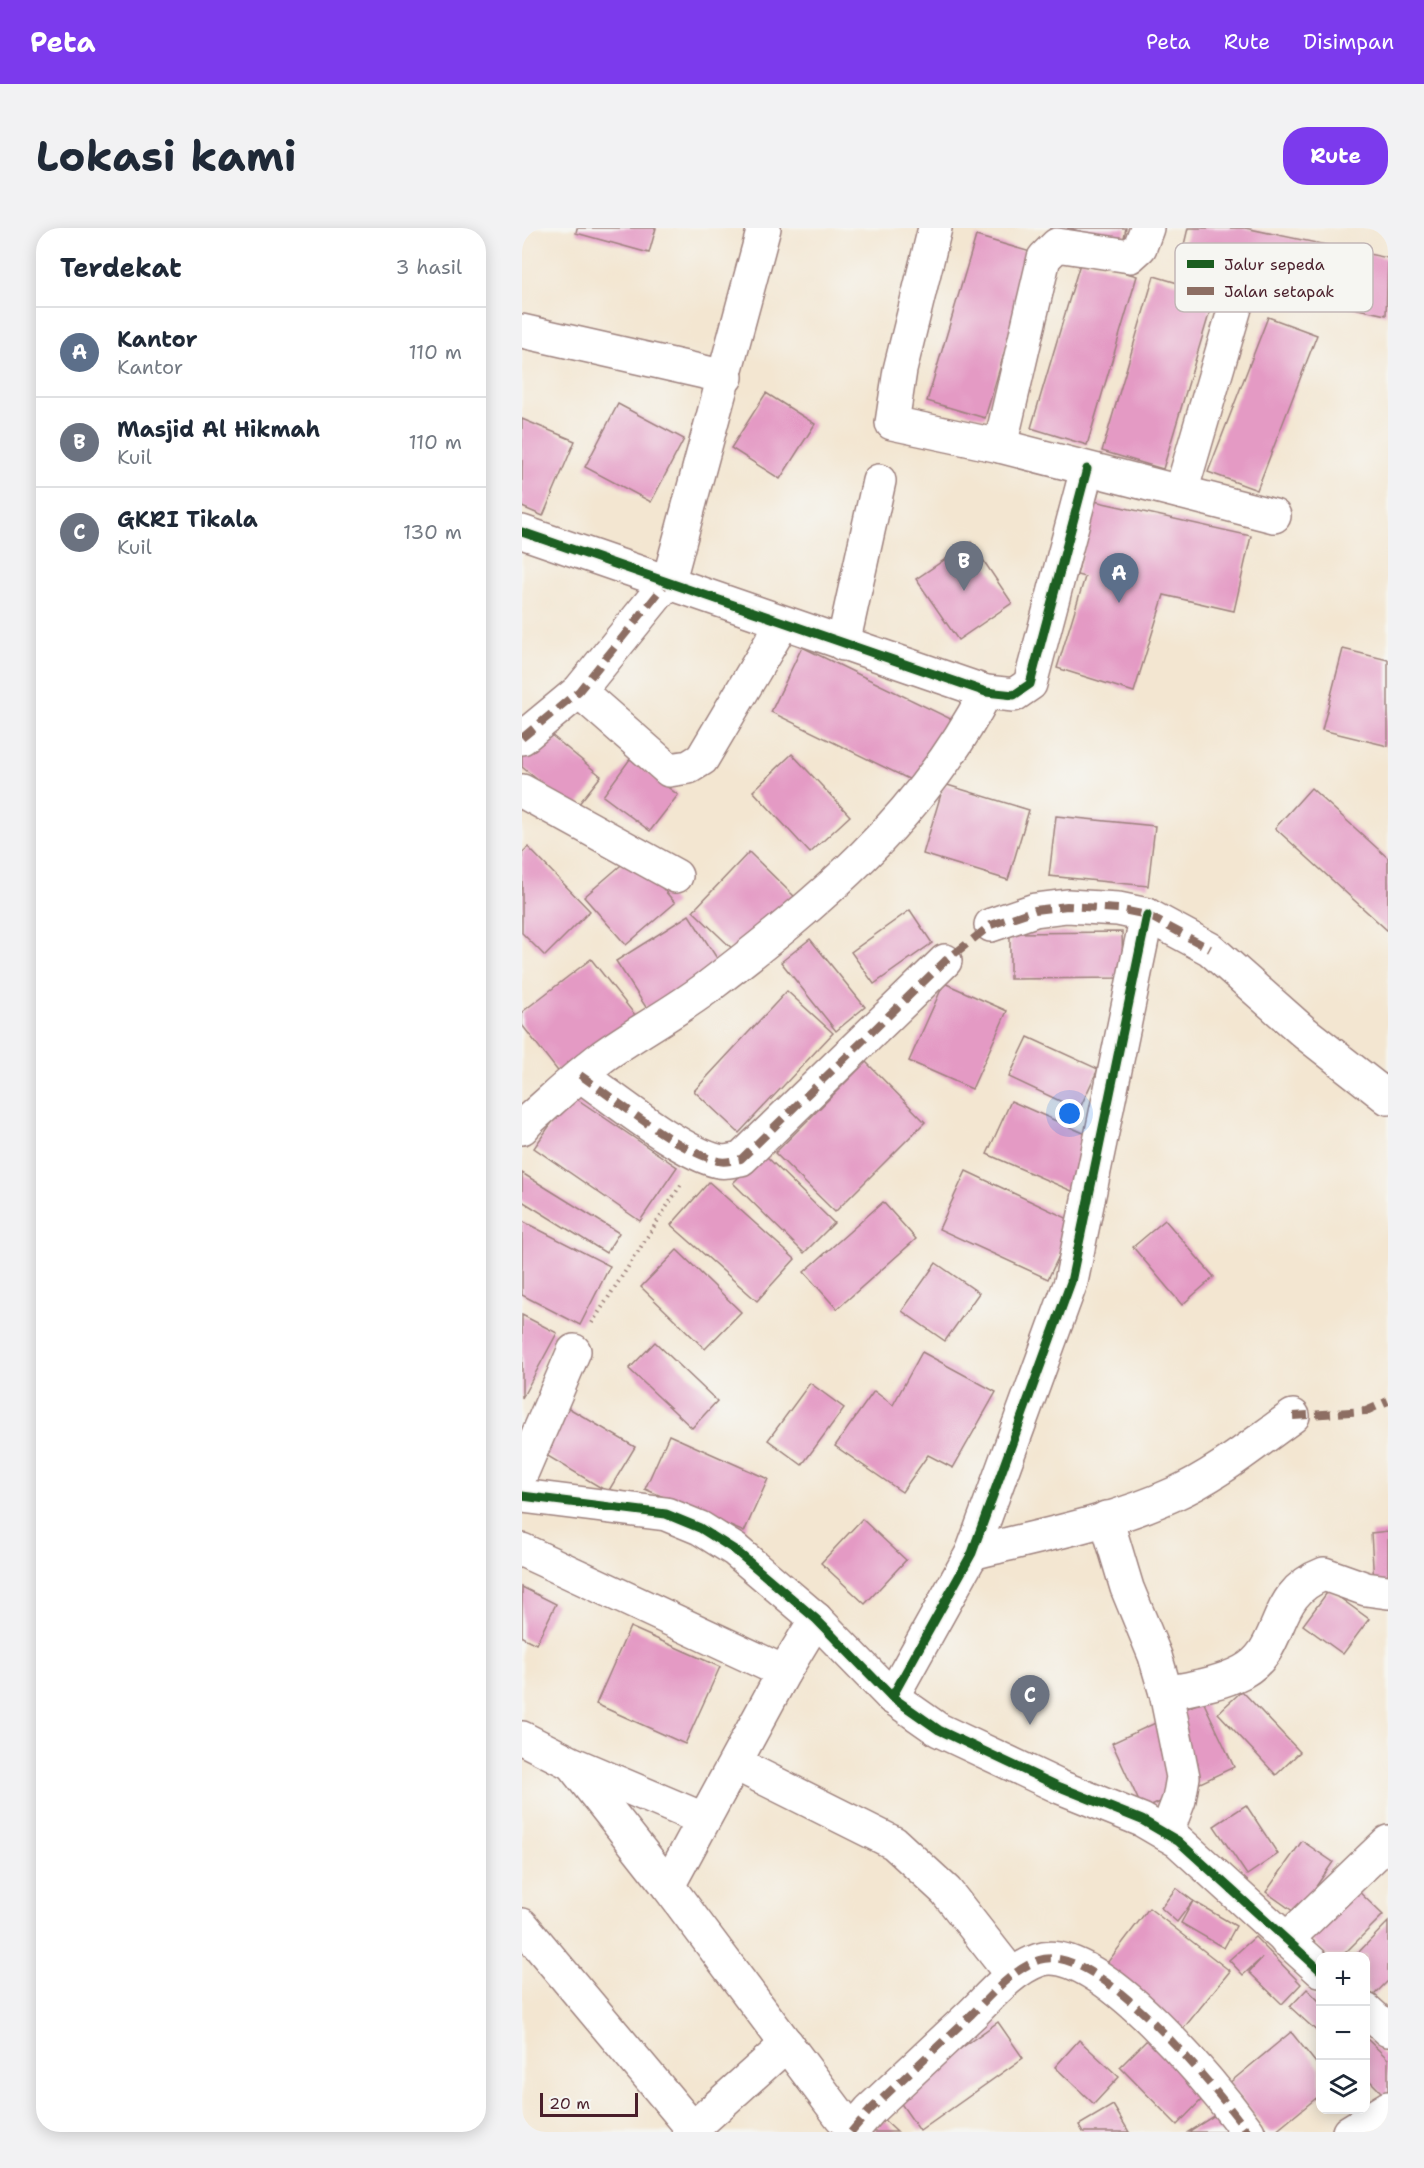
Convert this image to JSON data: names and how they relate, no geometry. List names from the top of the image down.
{
  "legend": ["Jalur sepeda", "Jalan setapak"],
  "scale_bar": "20 m",
  "page": {
    "header": "Peta",
    "nav": ["Peta", "Rute", "Disimpan"],
    "buttons": "Rute",
    "title": "Lokasi kami",
    "heading": ["Terdekat", "3 hasil"],
    "list": [
      {
        "mark": "A",
        "name": "Kantor",
        "note": "Kantor",
        "value": "110 m"
      },
      {
        "mark": "B",
        "name": "Masjid Al Hikmah",
        "note": "Kuil",
        "value": "110 m"
      },
      {
        "mark": "C",
        "name": "GKRI Tikala",
        "note": "Kuil",
        "value": "130 m"
      }
    ],
    "pins": ["B", "A", "C"],
    "map_buttons": ["+", "−"],
    "scale": "20 m"
  }
}
